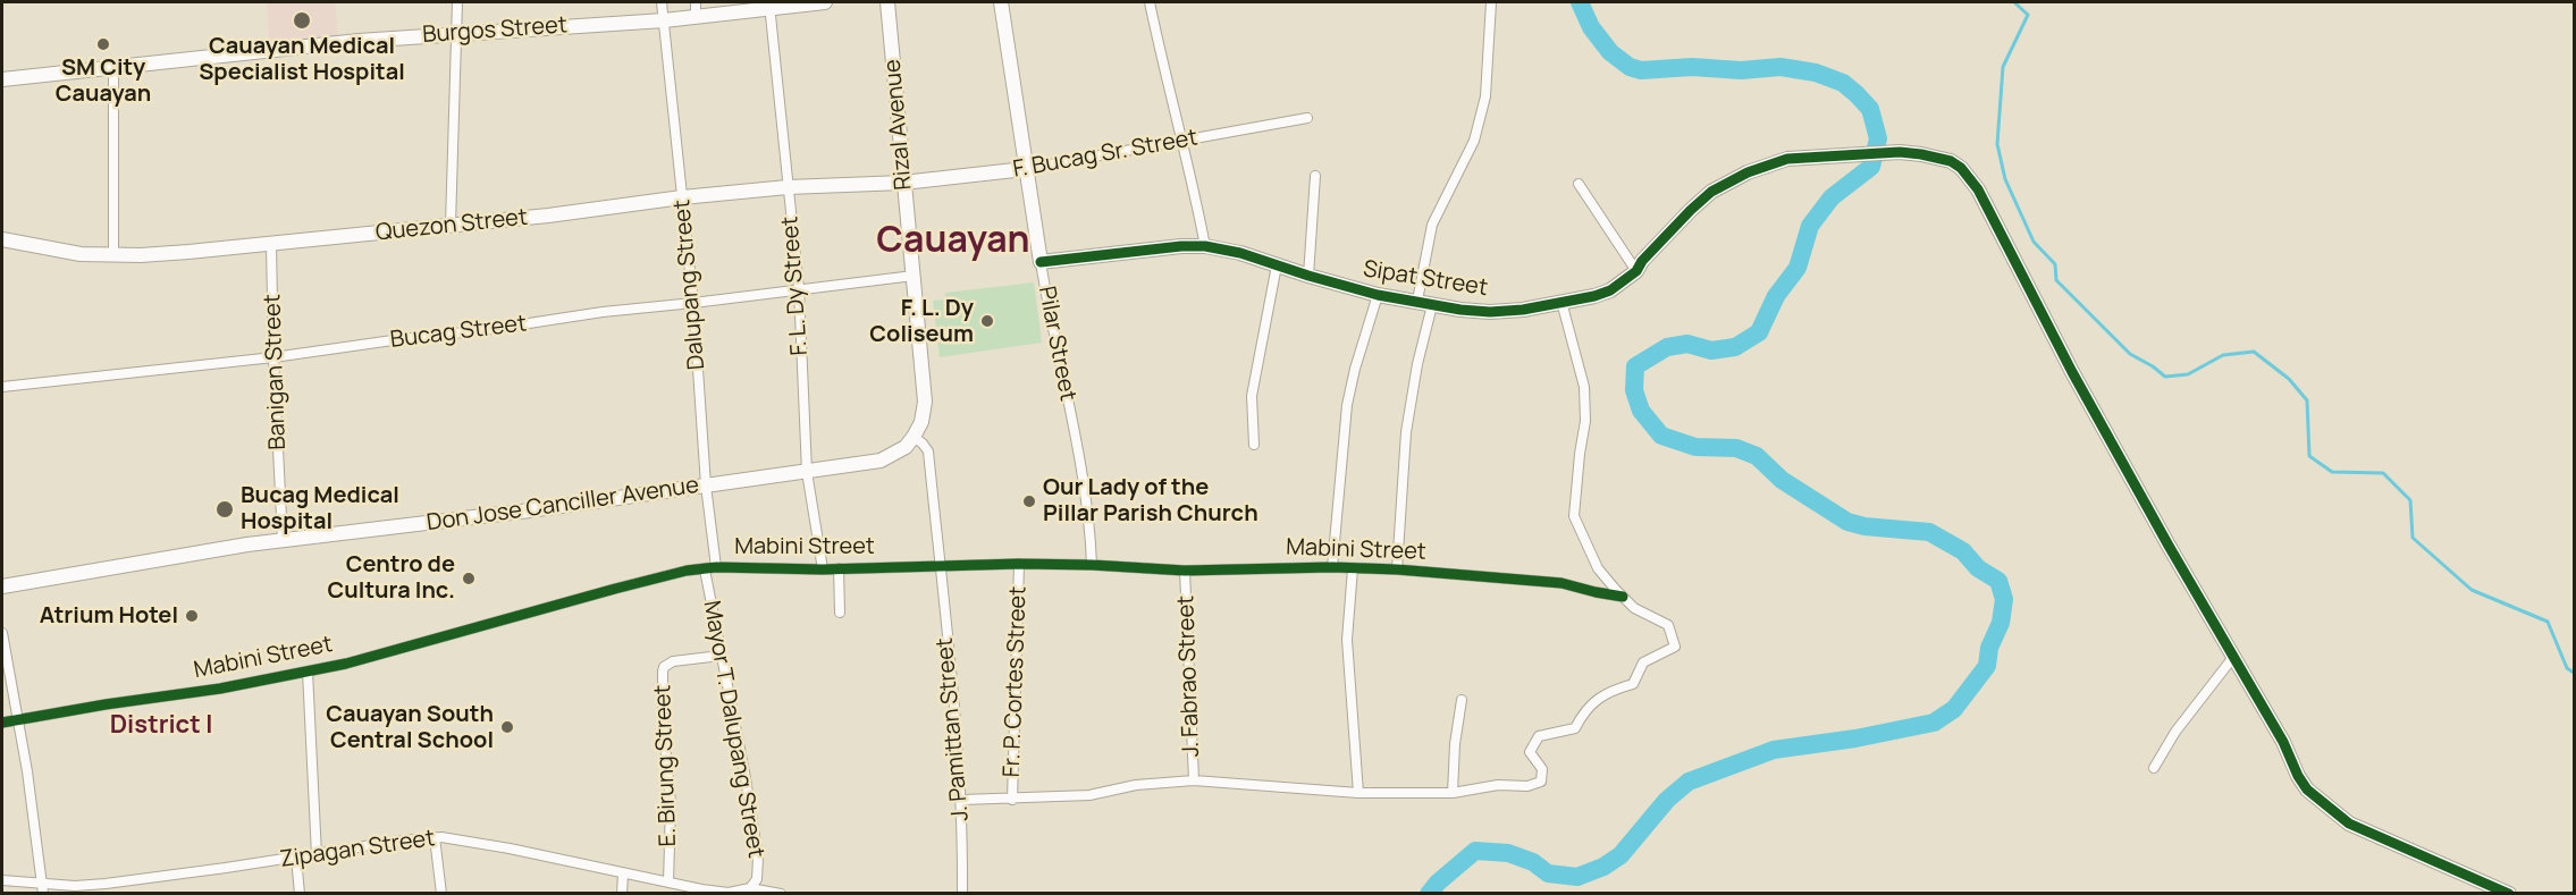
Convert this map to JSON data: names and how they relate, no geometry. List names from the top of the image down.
{
  "streets": {
    "street": [
      "Burgos Street",
      "Rizal Avenue",
      "F. Bucag Sr. Street",
      "Quezon Street",
      "Sipat Street",
      "Dalupang Street",
      "F. L. Dy Street",
      "Bucag Street",
      "Pilar Street",
      "Banigan Street",
      "Don Jose Canciller Avenue",
      "Mabini Street",
      "J. Fabrao Street",
      "Fr. P. Cortes Street",
      "Mayor T. Dalupang Street",
      "J. Pamittan Street",
      "E. Birung Street",
      "Zipagan Street"
    ]
  },
  "crossings": [
    ["Burgos Street", "Dalupang Street"],
    ["Burgos Street", "F. L. Dy Street"],
    ["Rizal Avenue", "F. Bucag Sr. Street"],
    ["Rizal Avenue", "Quezon Street"],
    ["Rizal Avenue", "Bucag Street"],
    ["Rizal Avenue", "Don Jose Canciller Avenue"],
    ["F. Bucag Sr. Street", "Quezon Street"],
    ["F. Bucag Sr. Street", "Pilar Street"],
    ["Quezon Street", "Dalupang Street"],
    ["Quezon Street", "F. L. Dy Street"],
    ["Quezon Street", "Banigan Street"],
    ["Sipat Street", "Pilar Street"],
    ["Dalupang Street", "Bucag Street"],
    ["Dalupang Street", "Don Jose Canciller Avenue"],
    ["Dalupang Street", "Mabini Street"],
    ["F. L. Dy Street", "Bucag Street"],
    ["F. L. Dy Street", "Don Jose Canciller Avenue"],
    ["F. L. Dy Street", "Mabini Street"],
    ["Bucag Street", "Banigan Street"],
    ["Pilar Street", "Mabini Street"],
    ["Banigan Street", "Don Jose Canciller Avenue"],
    ["Mabini Street", "J. Fabrao Street"],
    ["Mabini Street", "Fr. P. Cortes Street"],
    ["Mabini Street", "Mayor T. Dalupang Street"],
    ["Mabini Street", "J. Pamittan Street"],
    ["Mayor T. Dalupang Street", "E. Birung Street"],
    ["Mayor T. Dalupang Street", "Zipagan Street"],
    ["E. Birung Street", "Zipagan Street"]
  ],
  "districts": ["Cauayan", "District I"],
  "places": [
    "Cauayan Medical Specialist Hospital",
    "SM City Cauayan",
    "F. L. Dy Coliseum",
    "Our Lady of the Pillar Parish Church",
    "Bucag Medical Hospital",
    "Centro de Cultura Inc.",
    "Atrium Hotel",
    "Cauayan South Central School"
  ]
}
